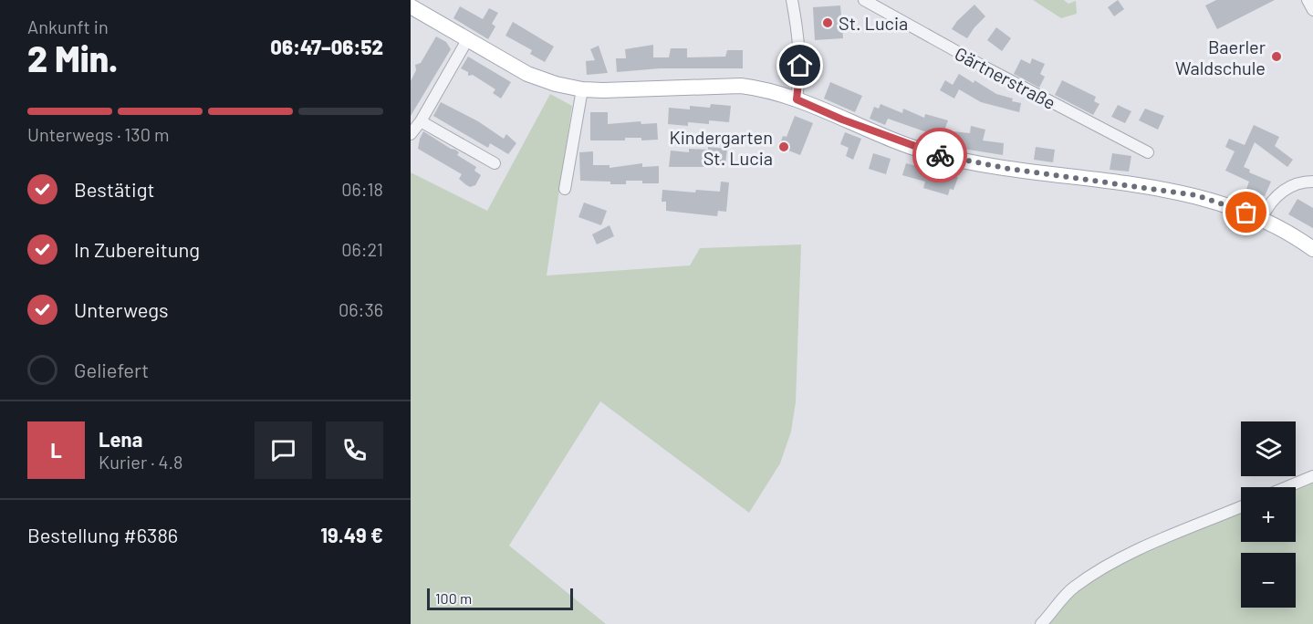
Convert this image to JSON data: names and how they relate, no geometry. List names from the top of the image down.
{
  "streets": {
    "street": ["Gärtnerstraße"]
  },
  "places": ["St. Lucia", "Baerler Waldschule", "Kindergarten St. Lucia"],
  "scale_bar": "100 m",
  "page": {
    "heading": ["2 Min.", "Ankunft in", "06:47–06:52"],
    "panel": [
      "Lena",
      "Kurier · 4.8",
      "Bestellung #6386",
      "19.49 €"
    ],
    "bar": "Unterwegs · 130 m",
    "list": [
      ["Bestätigt", "06:18"],
      ["In Zubereitung", "06:21"],
      ["Unterwegs", "06:36"],
      "Geliefert"
    ],
    "round": "L",
    "map_buttons": ["+", "−"],
    "scale": "100 m"
  }
}
